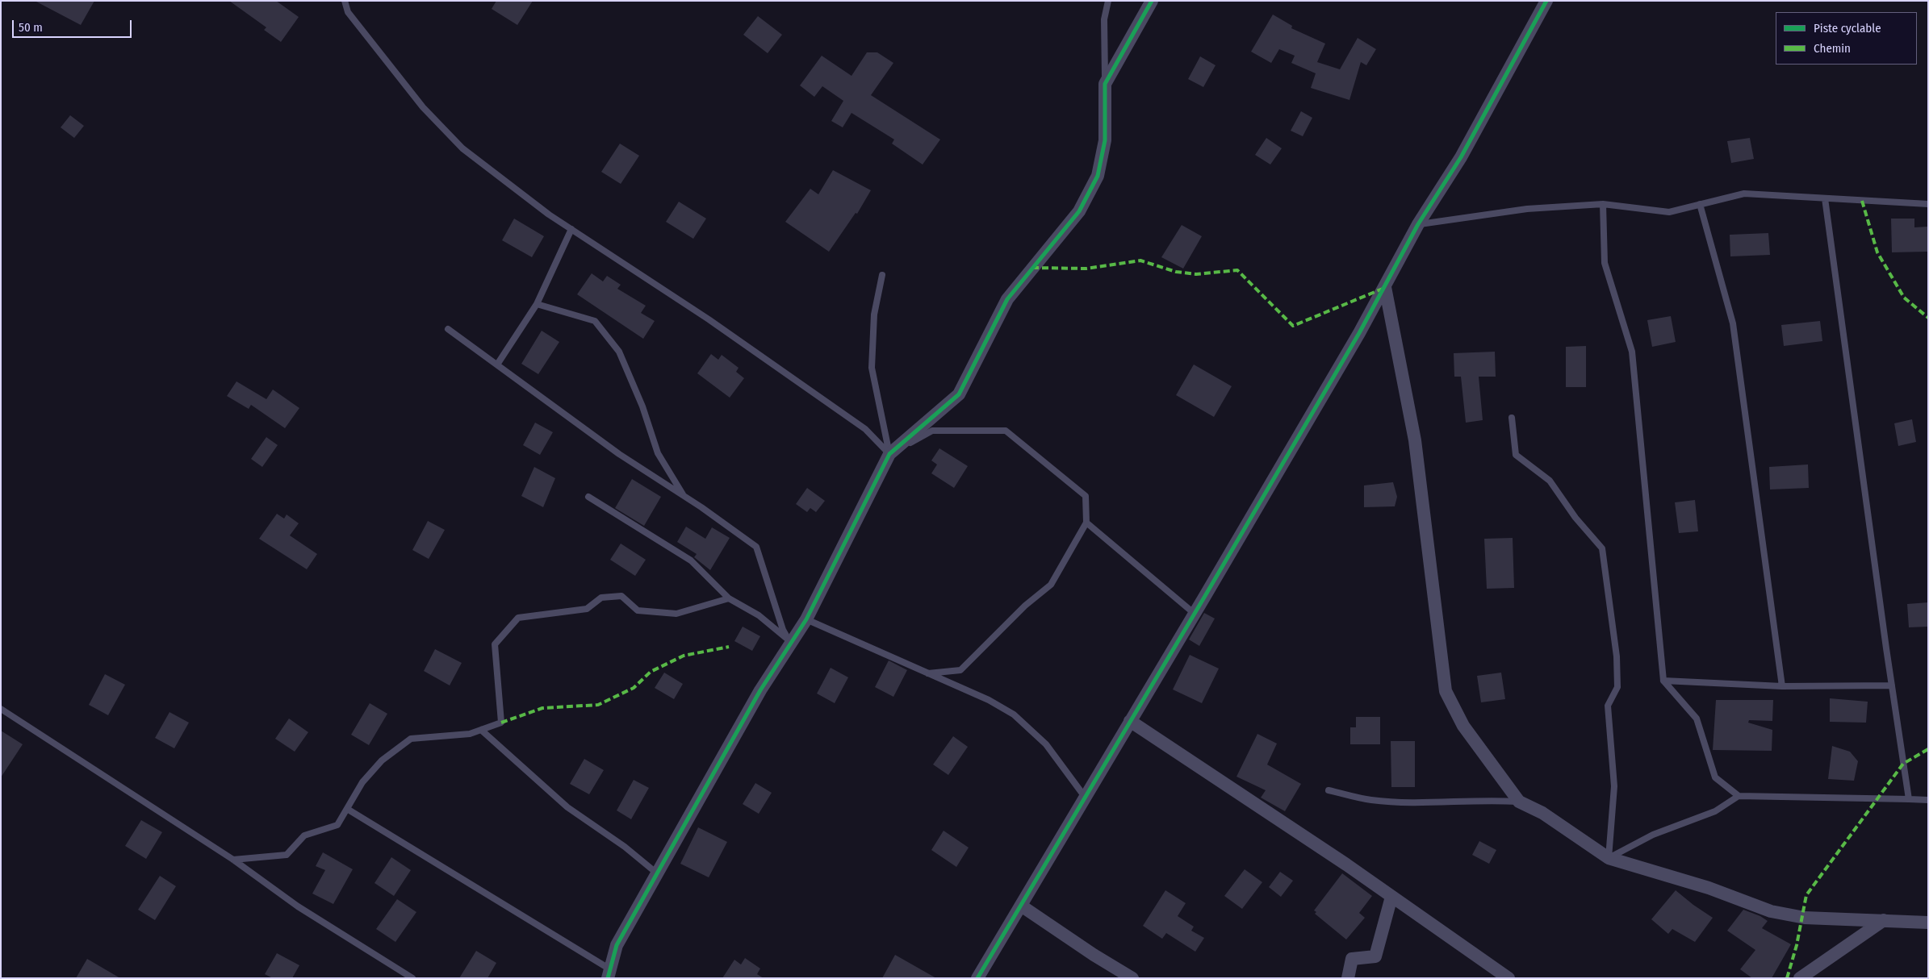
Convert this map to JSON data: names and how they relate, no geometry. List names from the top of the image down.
{
  "legend": ["Piste cyclable", "Chemin"],
  "scale_bar": "50 m"
}
